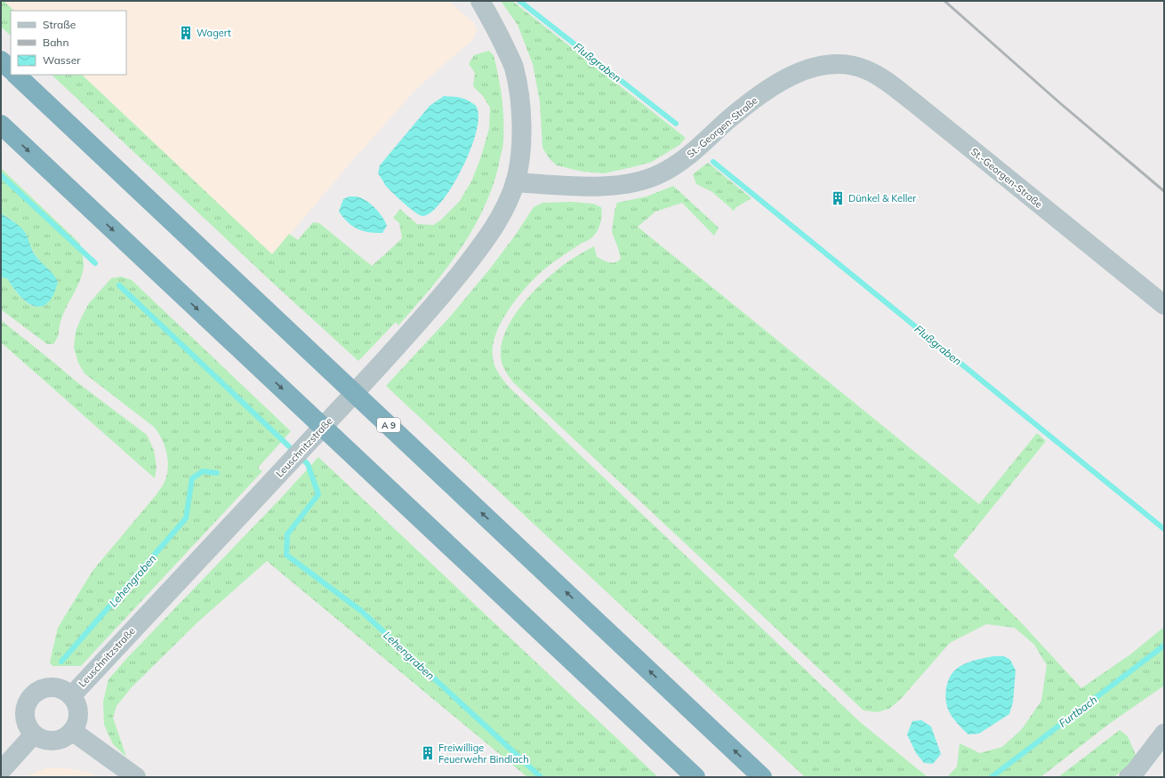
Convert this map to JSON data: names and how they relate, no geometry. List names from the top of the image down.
{
  "streets": {
    "highway": ["A 9"],
    "street": ["St.-Georgen-Straße", "Leuschnitzstraße"]
  },
  "crossings": [
    ["St.-Georgen-Straße", "Leuschnitzstraße"]
  ],
  "water": ["Flußgraben", "Lehengraben", "Furtbach"],
  "places": {
    "building": ["Wagert", "Dünkel & Keller", "Freiwillige Feuerwehr Bindlach"]
  },
  "legend": ["Straße", "Bahn", "Wasser"]
}
